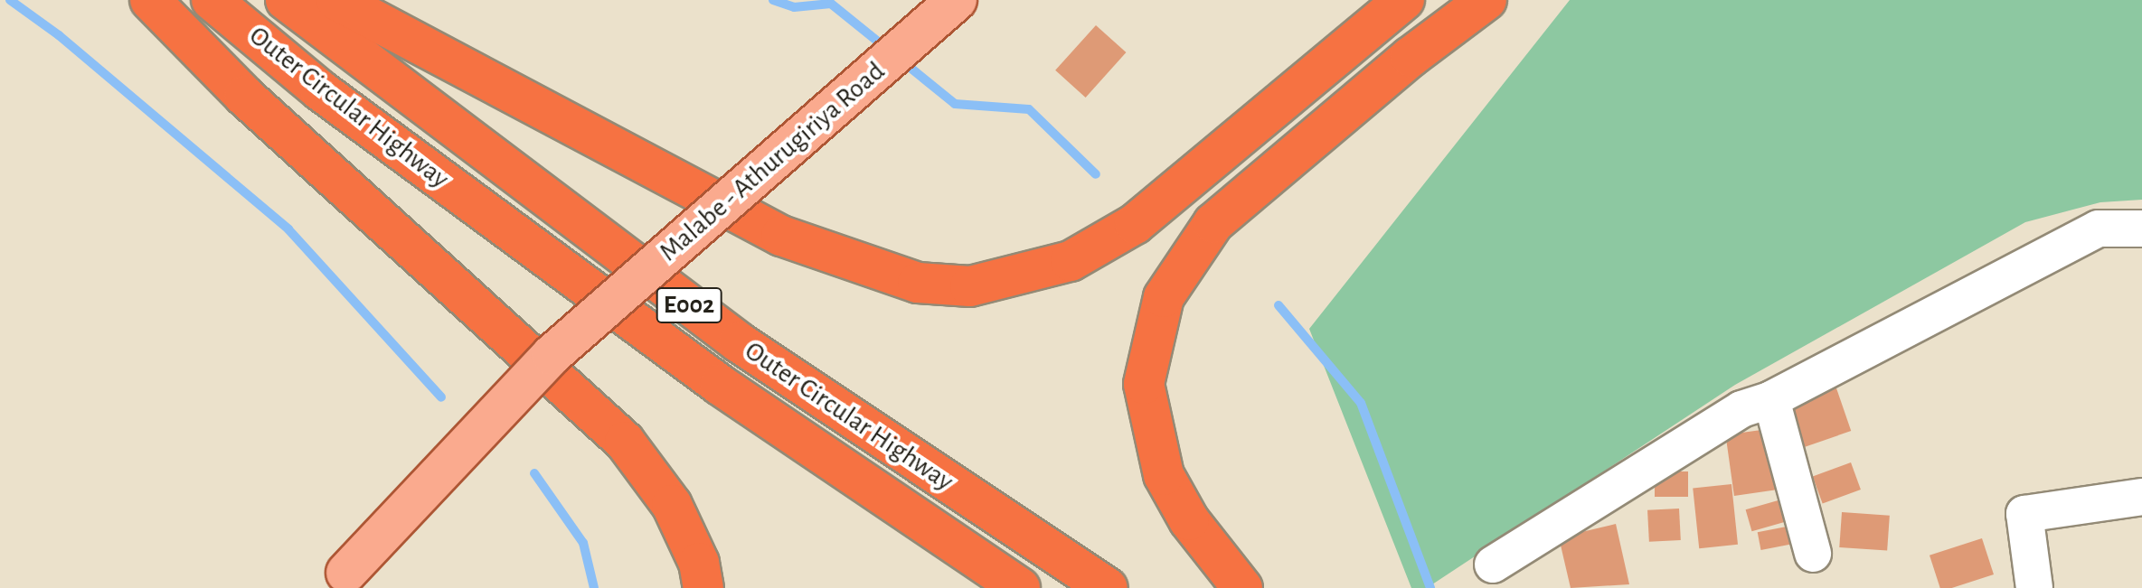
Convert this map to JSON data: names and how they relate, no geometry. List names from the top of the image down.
{
  "streets": {
    "highway": ["Outer Circular Highway", "E002"],
    "main road": ["Malabe - Athurugiriya Road"]
  }
}
